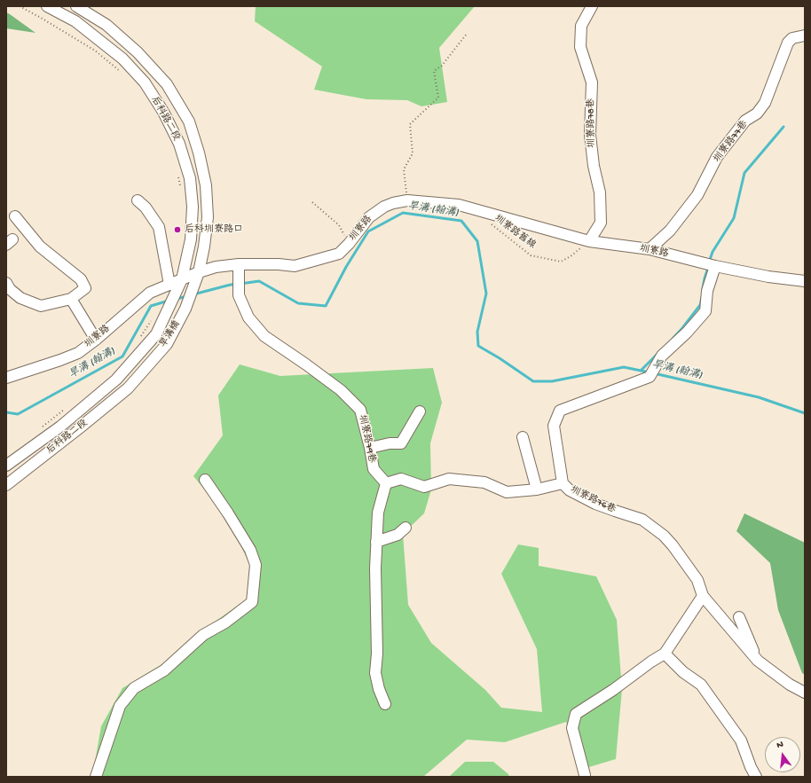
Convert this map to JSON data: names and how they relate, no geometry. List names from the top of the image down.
{
  "streets": {
    "street": [
      "后科路二段",
      "圳寮路78巷",
      "圳寮路77巷",
      "圳寮路",
      "旱溝橋",
      "圳寮路79巷",
      "圳寮路76巷"
    ],
    "path": ["圳寮路舊線"]
  },
  "crossings": [
    ["后科路二段", "圳寮路"],
    ["后科路二段", "旱溝橋"],
    ["圳寮路78巷", "圳寮路"],
    ["圳寮路78巷", "圳寮路舊線"],
    ["圳寮路77巷", "圳寮路"],
    ["圳寮路", "圳寮路舊線"],
    ["圳寮路", "旱溝橋"],
    ["圳寮路", "圳寮路79巷"],
    ["圳寮路", "圳寮路76巷"]
  ],
  "water": ["旱溝 (翰溝)"],
  "places": ["后科圳寮路口"],
  "north": "top"
}
